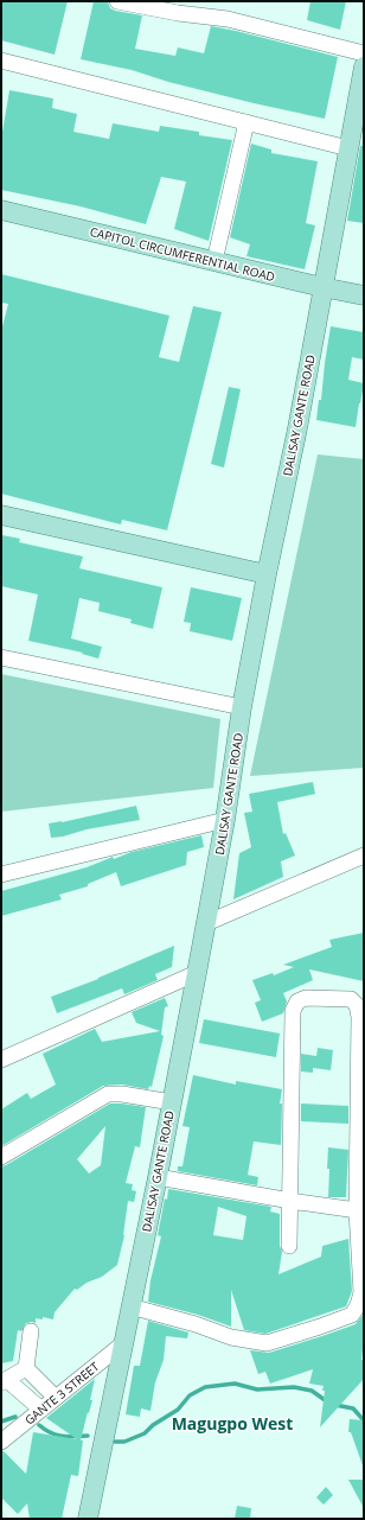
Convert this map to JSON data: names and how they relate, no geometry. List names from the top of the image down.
{
  "streets": {
    "main road": ["CAPITOL CIRCUMFERENTIAL ROAD", "DALISAY GANTE ROAD"],
    "street": ["GANTE 3 STREET"]
  },
  "crossings": [
    ["CAPITOL CIRCUMFERENTIAL ROAD", "DALISAY GANTE ROAD"],
    ["DALISAY GANTE ROAD", "GANTE 3 STREET"]
  ],
  "districts": ["Magugpo West"]
}
